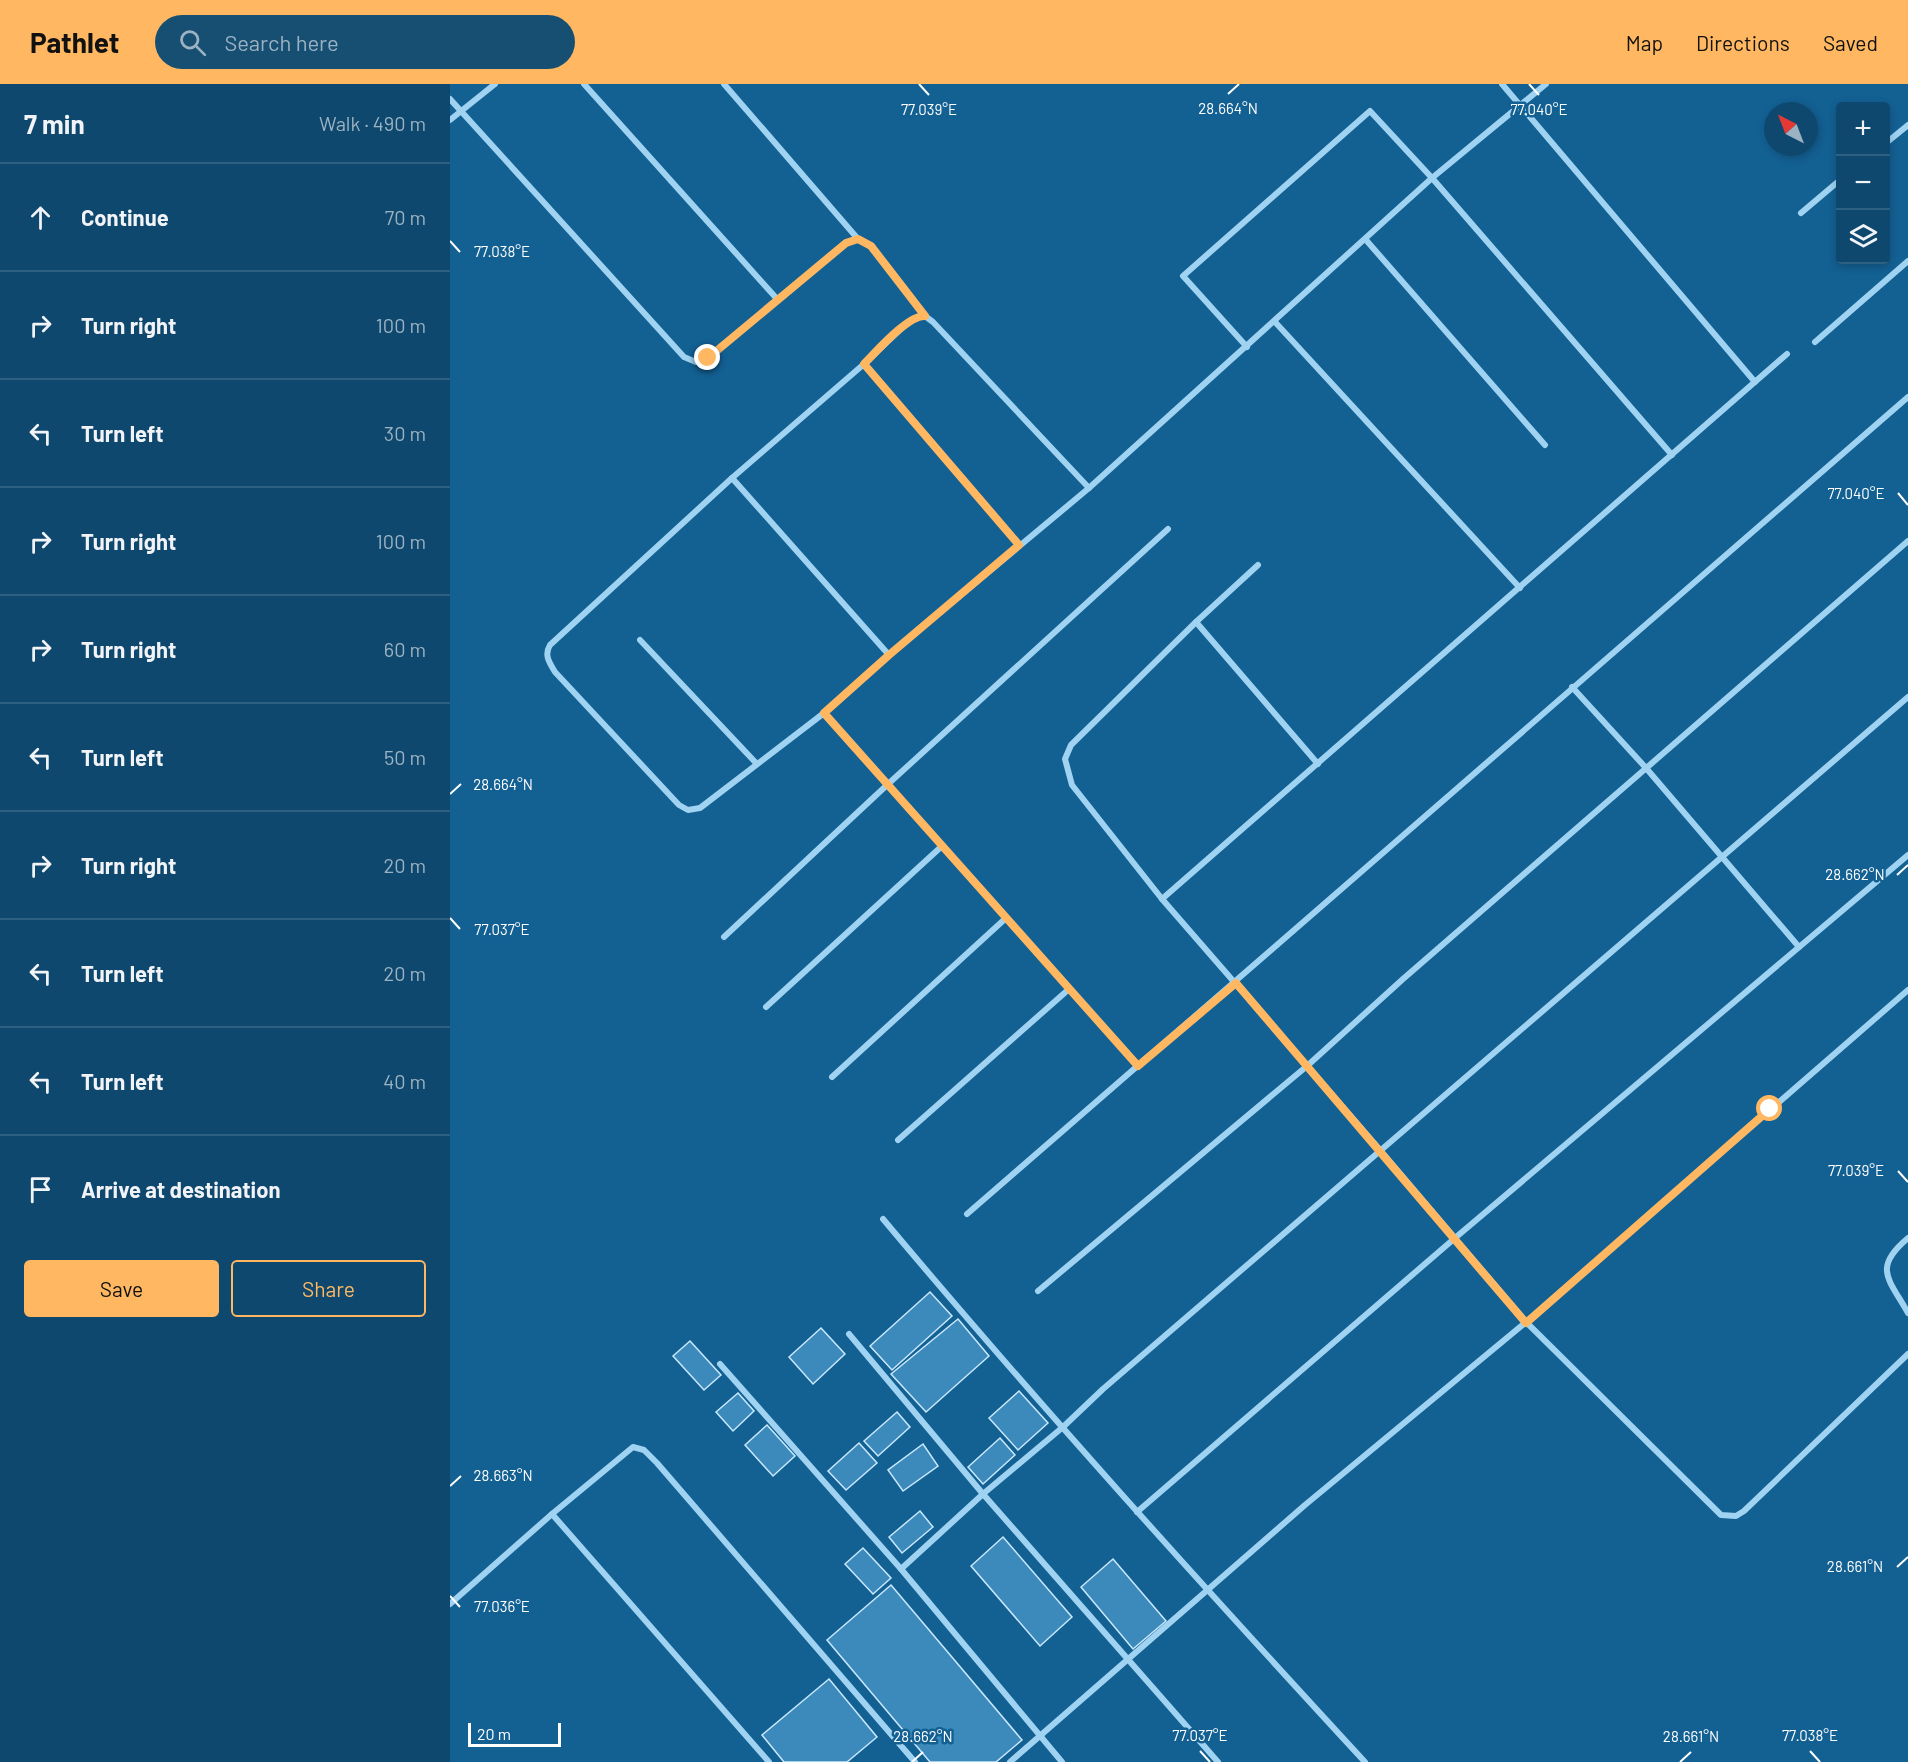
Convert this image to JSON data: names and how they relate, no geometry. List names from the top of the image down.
{
  "scale_bar": "20 m",
  "north": "top left",
  "page": {
    "header": "Pathlet",
    "search": "Search here",
    "nav": ["Map", "Directions", "Saved"],
    "heading": ["7 min", "Walk · 490 m"],
    "map_buttons": ["+", "−"],
    "list": [
      ["Continue", "70 m"],
      ["Turn right", "100 m"],
      ["Turn left", "30 m"],
      ["Turn right", "100 m"],
      ["Turn right", "60 m"],
      ["Turn left", "50 m"],
      ["Turn right", "20 m"],
      ["Turn left", "20 m"],
      ["Turn left", "40 m"],
      "Arrive at destination"
    ],
    "buttons": ["Save", "Share"],
    "scale": "20 m"
  },
  "coordinates": [
    "28.664°N",
    "77.039°E",
    "77.040°E",
    "77.038°E",
    "28.662°N",
    "77.037°E",
    "28.663°N",
    "28.661°N",
    "77.036°E"
  ]
}
